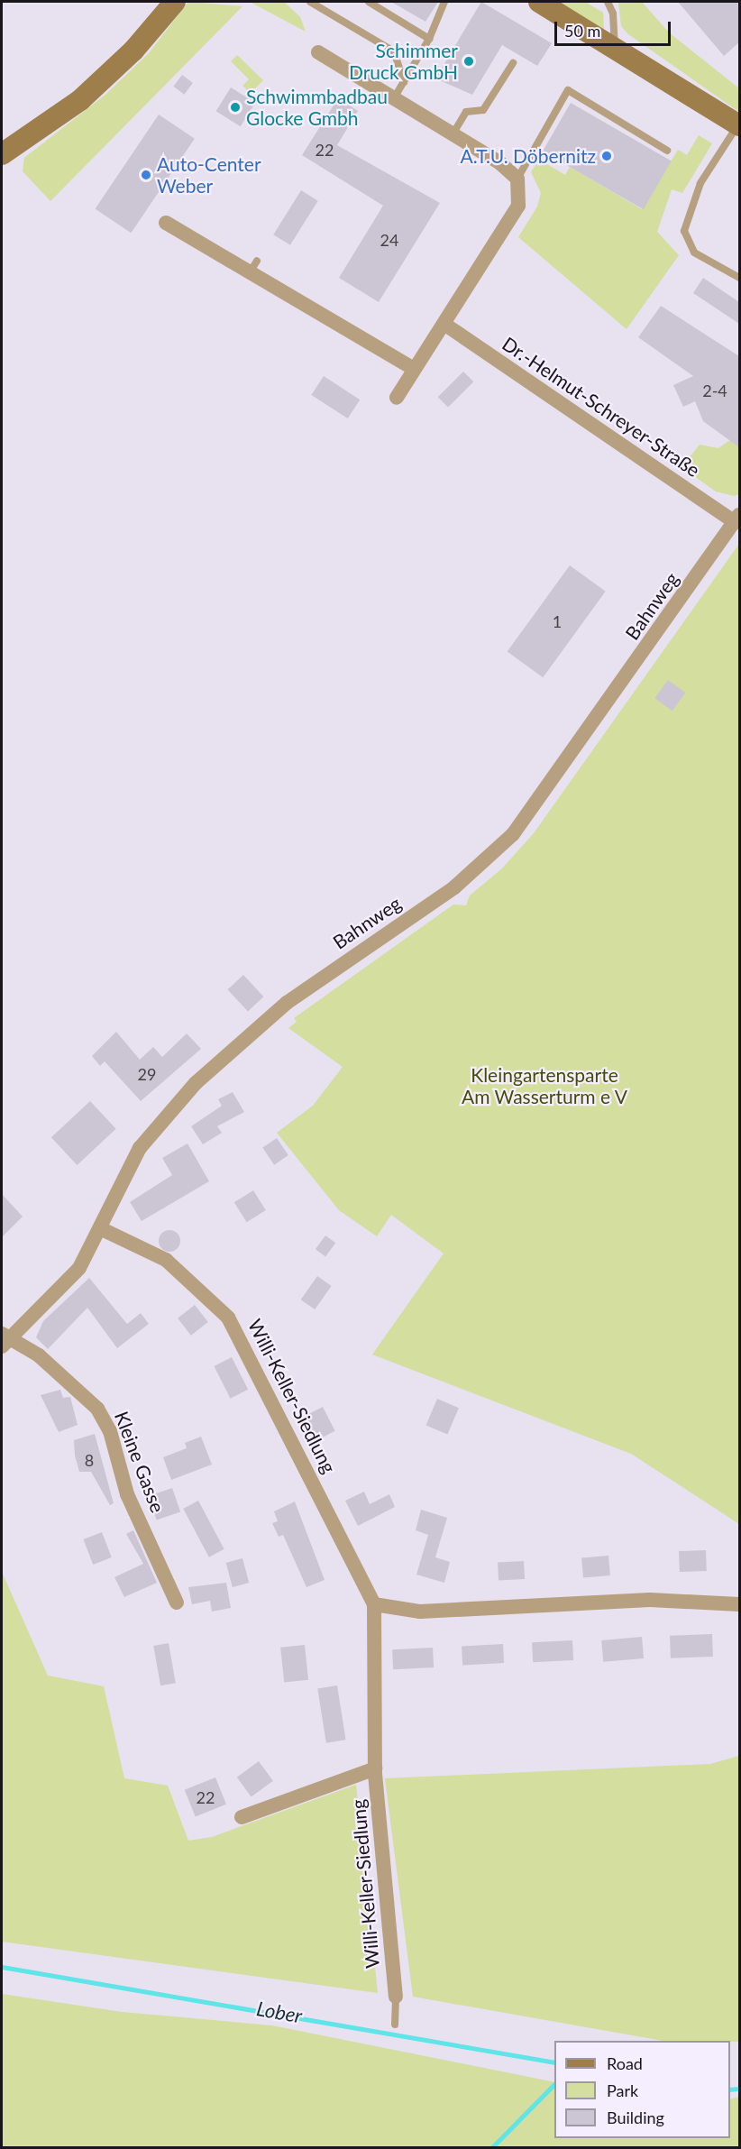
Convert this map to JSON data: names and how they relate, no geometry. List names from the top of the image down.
{
  "streets": {
    "street": [
      "Dr.-Helmut-Schreyer-Straße",
      "Bahnweg",
      "Willi-Keller-Siedlung",
      "Kleine Gasse"
    ]
  },
  "crossings": [
    ["Dr.-Helmut-Schreyer-Straße", "Bahnweg"],
    ["Bahnweg", "Willi-Keller-Siedlung"],
    ["Bahnweg", "Kleine Gasse"]
  ],
  "water": ["Lober"],
  "parks": ["Kleingartensparte Am Wasserturm e V"],
  "places": [
    "Schimmer Druck GmbH",
    "Schwimmbadbau Glocke Gmbh",
    "A.T.U. Döbernitz",
    "Auto-Center Weber"
  ],
  "house_numbers": [
    "22",
    "24",
    "2-4",
    "1",
    "29",
    "8",
    "22"
  ],
  "legend": ["Road", "Park", "Building"],
  "scale_bar": "50 m"
}
